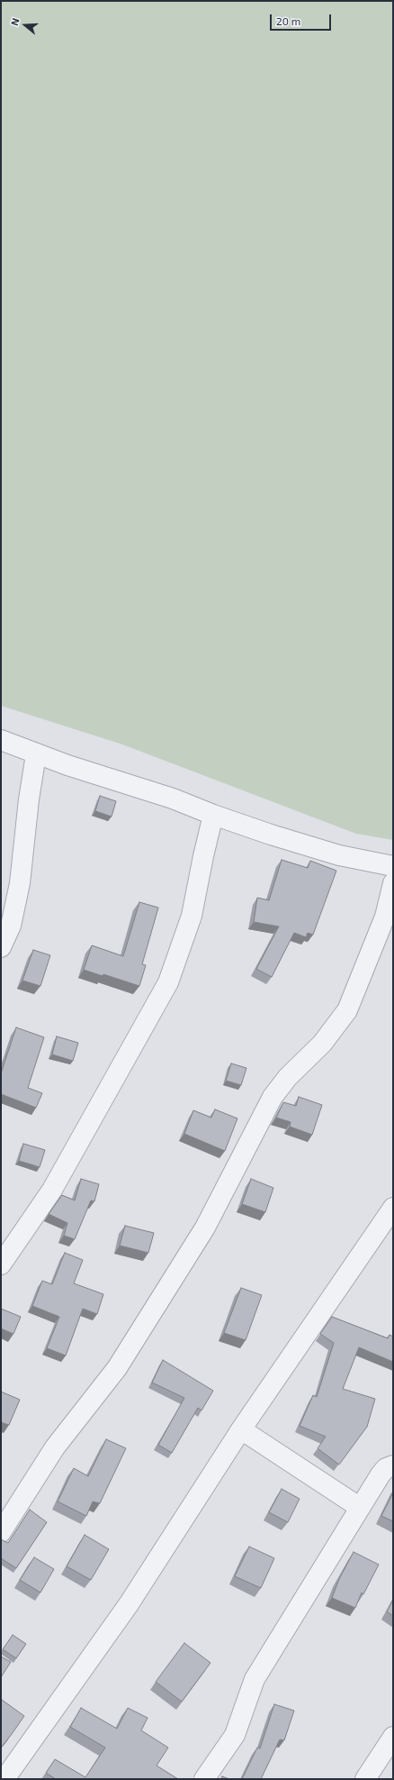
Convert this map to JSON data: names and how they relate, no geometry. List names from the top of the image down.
{
  "scale_bar": "20 m",
  "north": "left"
}
